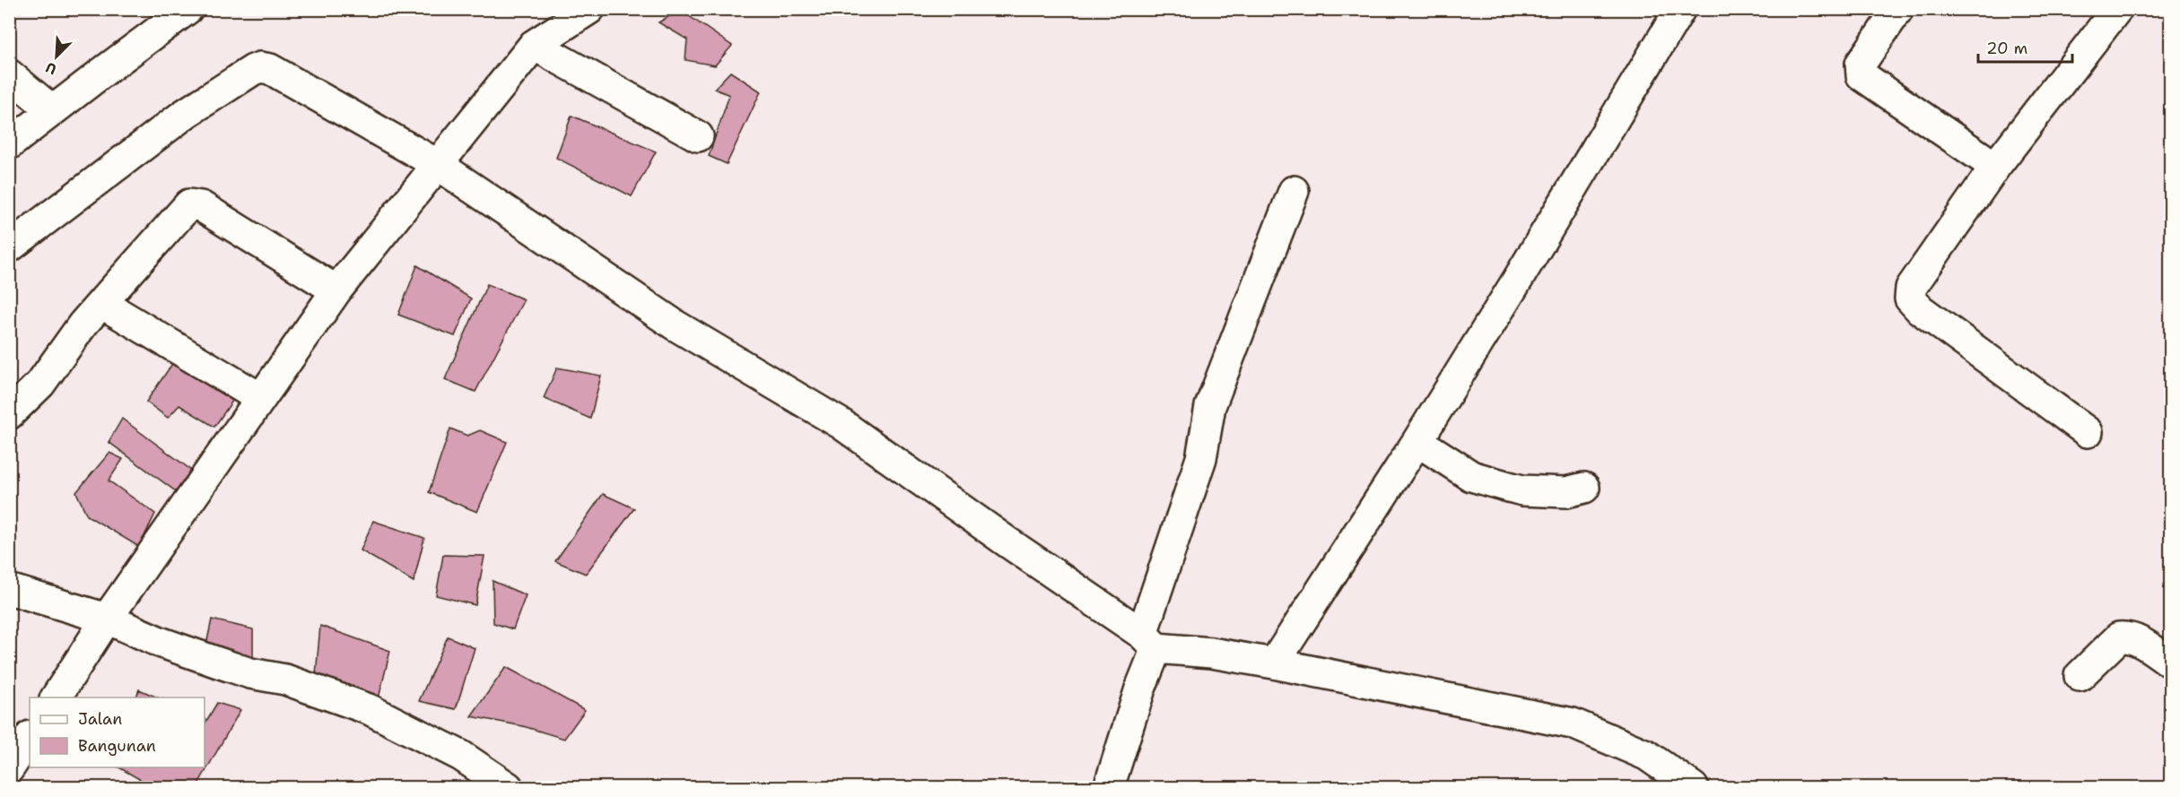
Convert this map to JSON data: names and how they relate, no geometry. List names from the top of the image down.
{
  "legend": ["Jalan", "Bangunan"],
  "scale_bar": "20 m",
  "north": "bottom left"
}
